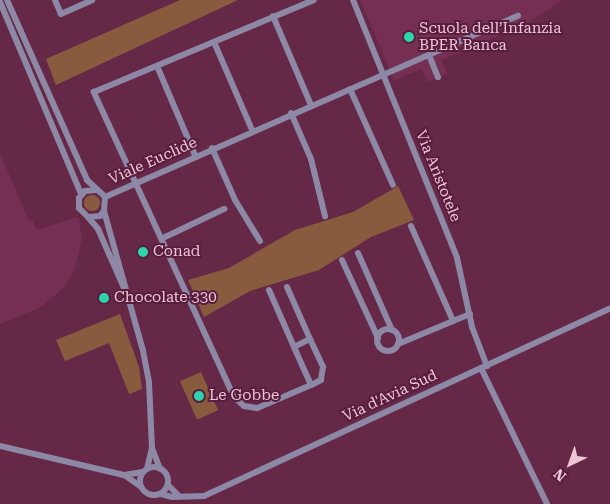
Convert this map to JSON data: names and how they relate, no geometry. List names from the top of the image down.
{
  "streets": {
    "street": ["Viale Euclide", "Via Aristotele", "Via d'Avia Sud"]
  },
  "crossings": [
    ["Viale Euclide", "Via Aristotele"],
    ["Via Aristotele", "Via d'Avia Sud"]
  ],
  "places": [
    "Scuola dell’Infanzia BPER Banca",
    "Conad",
    "Chocolate 330",
    "Le Gobbe"
  ],
  "north": "bottom left"
}
